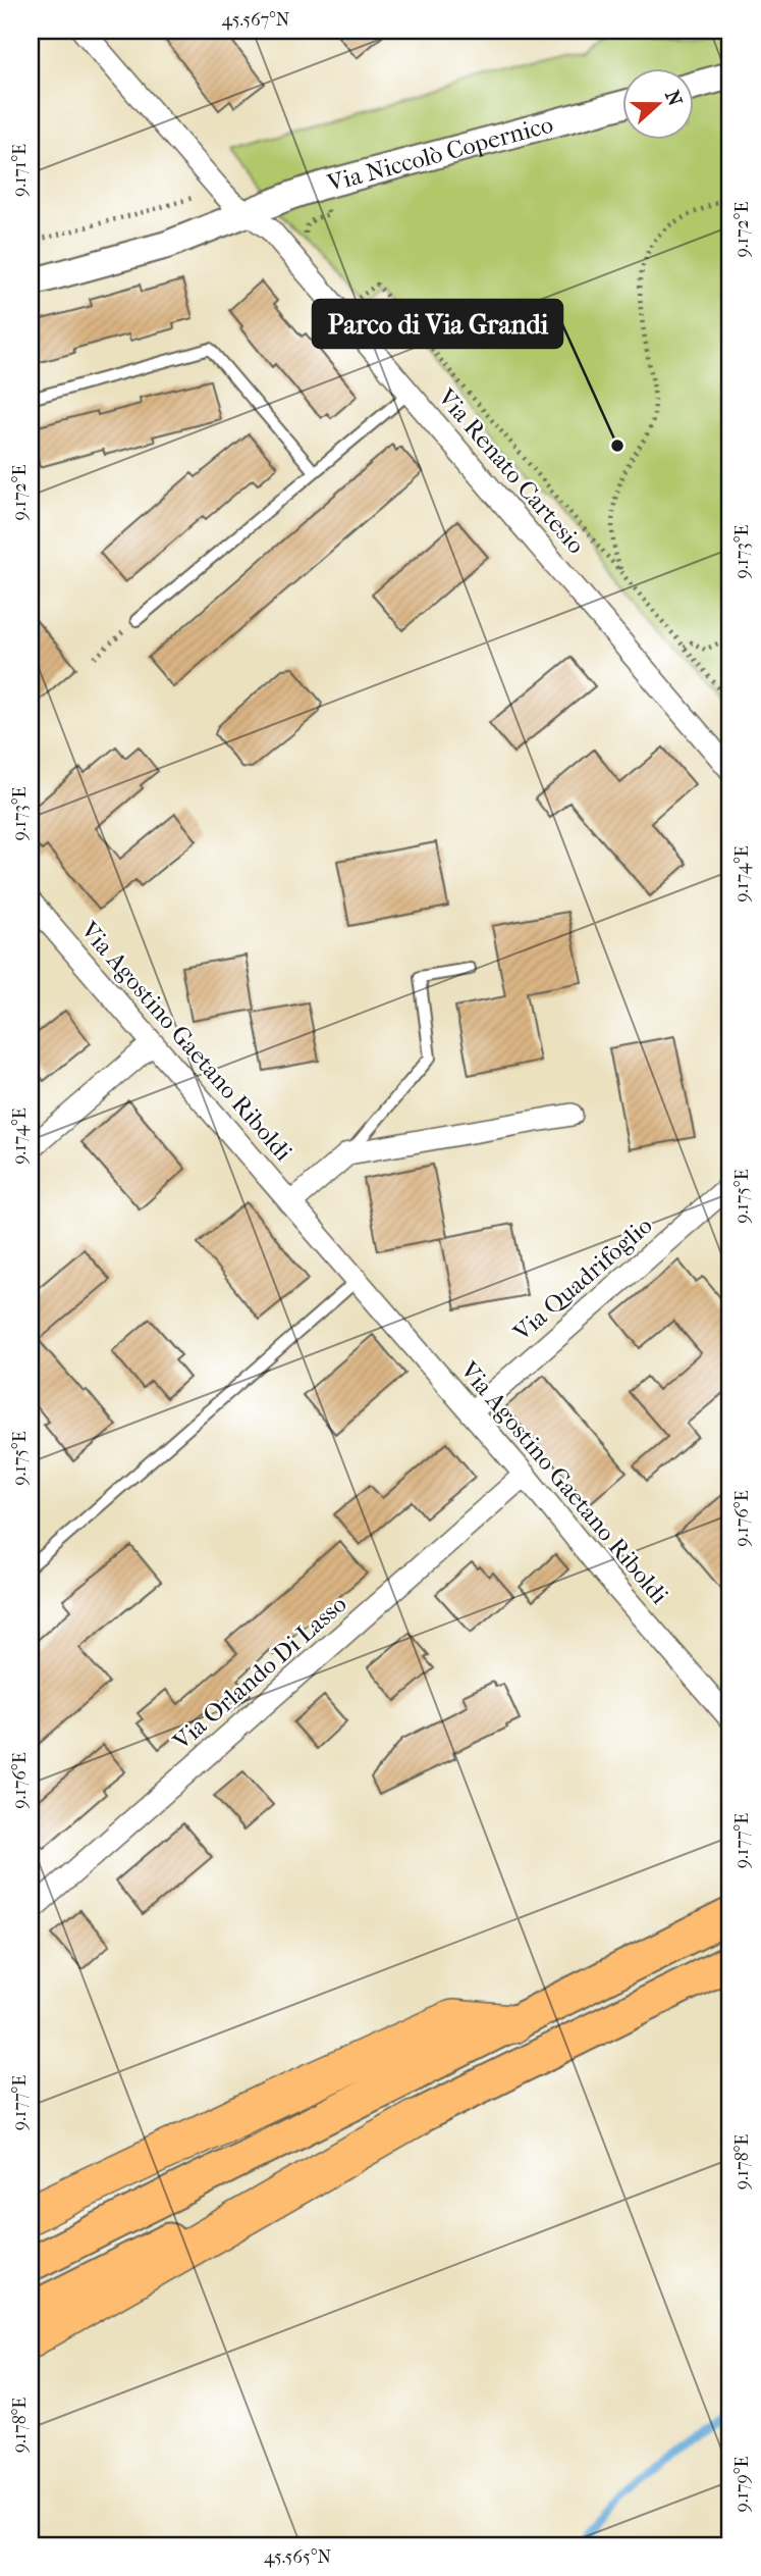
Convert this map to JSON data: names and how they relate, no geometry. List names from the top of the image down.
{
  "streets": {
    "street": [
      "Via Niccolò Copernico",
      "Via Renato Cartesio",
      "Via Agostino Gaetano Riboldi",
      "Via Quadrifoglio",
      "Via Orlando Di Lasso"
    ]
  },
  "crossings": [
    ["Via Niccolò Copernico", "Via Renato Cartesio"],
    ["Via Agostino Gaetano Riboldi", "Via Quadrifoglio"],
    ["Via Agostino Gaetano Riboldi", "Via Orlando Di Lasso"]
  ],
  "places": ["Parco di Via Grandi"],
  "north": "right",
  "coordinates": [
    "45.567°N",
    "9.171°E",
    "9.172°E",
    "9.173°E",
    "9.174°E",
    "9.175°E",
    "9.176°E",
    "9.177°E",
    "9.178°E",
    "9.179°E",
    "45.565°N"
  ]
}
